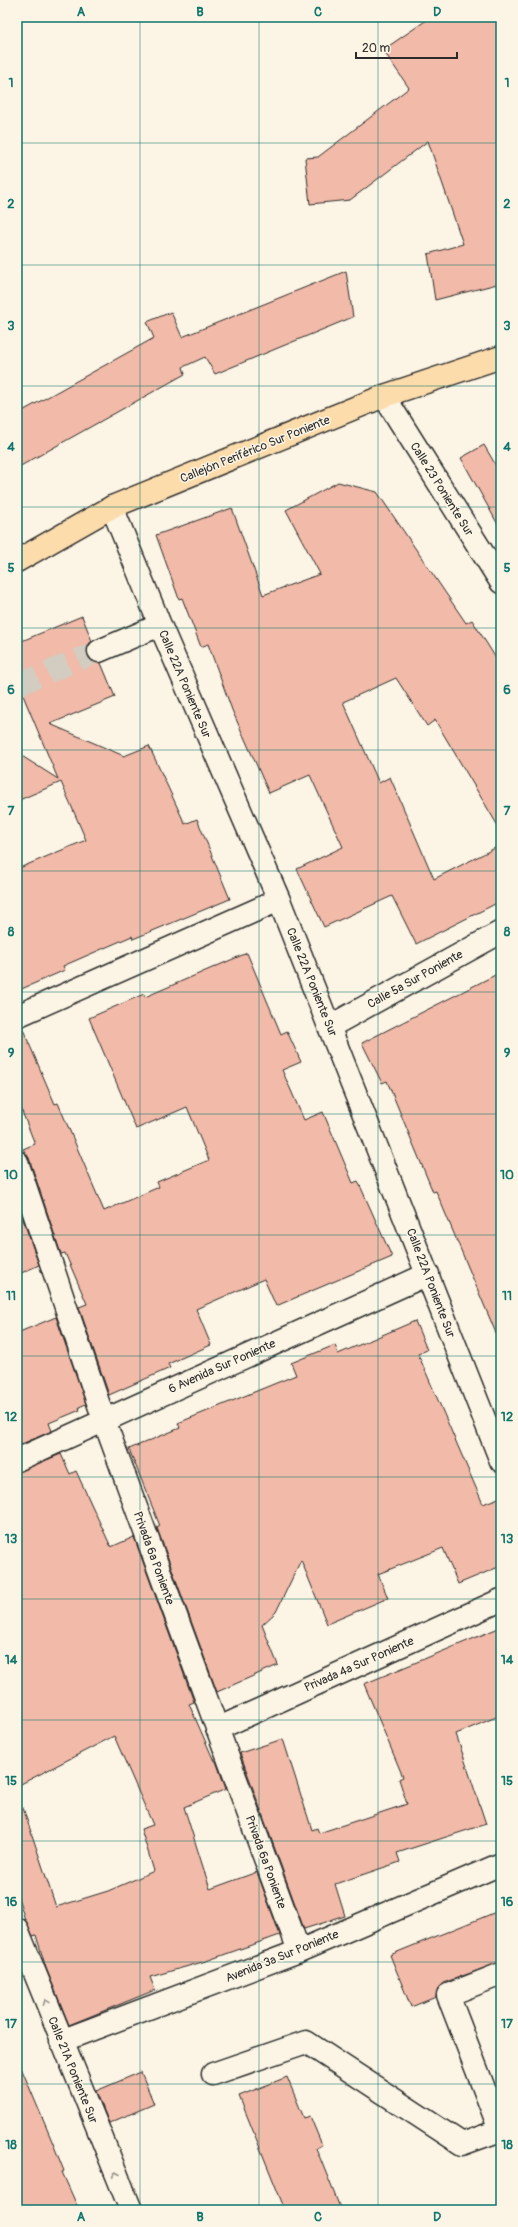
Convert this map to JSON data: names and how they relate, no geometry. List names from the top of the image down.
{
  "streets": {
    "main road": ["Callejón Periférico Sur Poniente"],
    "street": [
      "Calle 23 Poniente Sur",
      "Calle 22A Poniente Sur",
      "Calle 5a Sur Poniente",
      "6 Avenida Sur Poniente",
      "Privada 6a Poniente",
      "Privada 4a Sur Poniente",
      "Avenida 3a Sur Poniente",
      "Calle 21A Poniente Sur"
    ]
  },
  "crossings": [
    ["Callejón Periférico Sur Poniente", "Calle 23 Poniente Sur"],
    ["Callejón Periférico Sur Poniente", "Calle 22A Poniente Sur"],
    ["Calle 22A Poniente Sur", "Calle 5a Sur Poniente"],
    ["Calle 22A Poniente Sur", "6 Avenida Sur Poniente"],
    ["6 Avenida Sur Poniente", "Privada 6a Poniente"],
    ["Privada 6a Poniente", "Privada 4a Sur Poniente"],
    ["Privada 6a Poniente", "Avenida 3a Sur Poniente"],
    ["Avenida 3a Sur Poniente", "Calle 21A Poniente Sur"]
  ],
  "one_way": ["Calle 21A Poniente Sur"],
  "scale_bar": "20 m",
  "grid": {
    "columns": [
      "A",
      "B",
      "C",
      "D"
    ],
    "rows": [
      "1",
      "2",
      "3",
      "4",
      "5",
      "6",
      "7",
      "8",
      "9",
      "10",
      "11",
      "12",
      "13",
      "14",
      "15",
      "16",
      "17",
      "18"
    ]
  }
}
